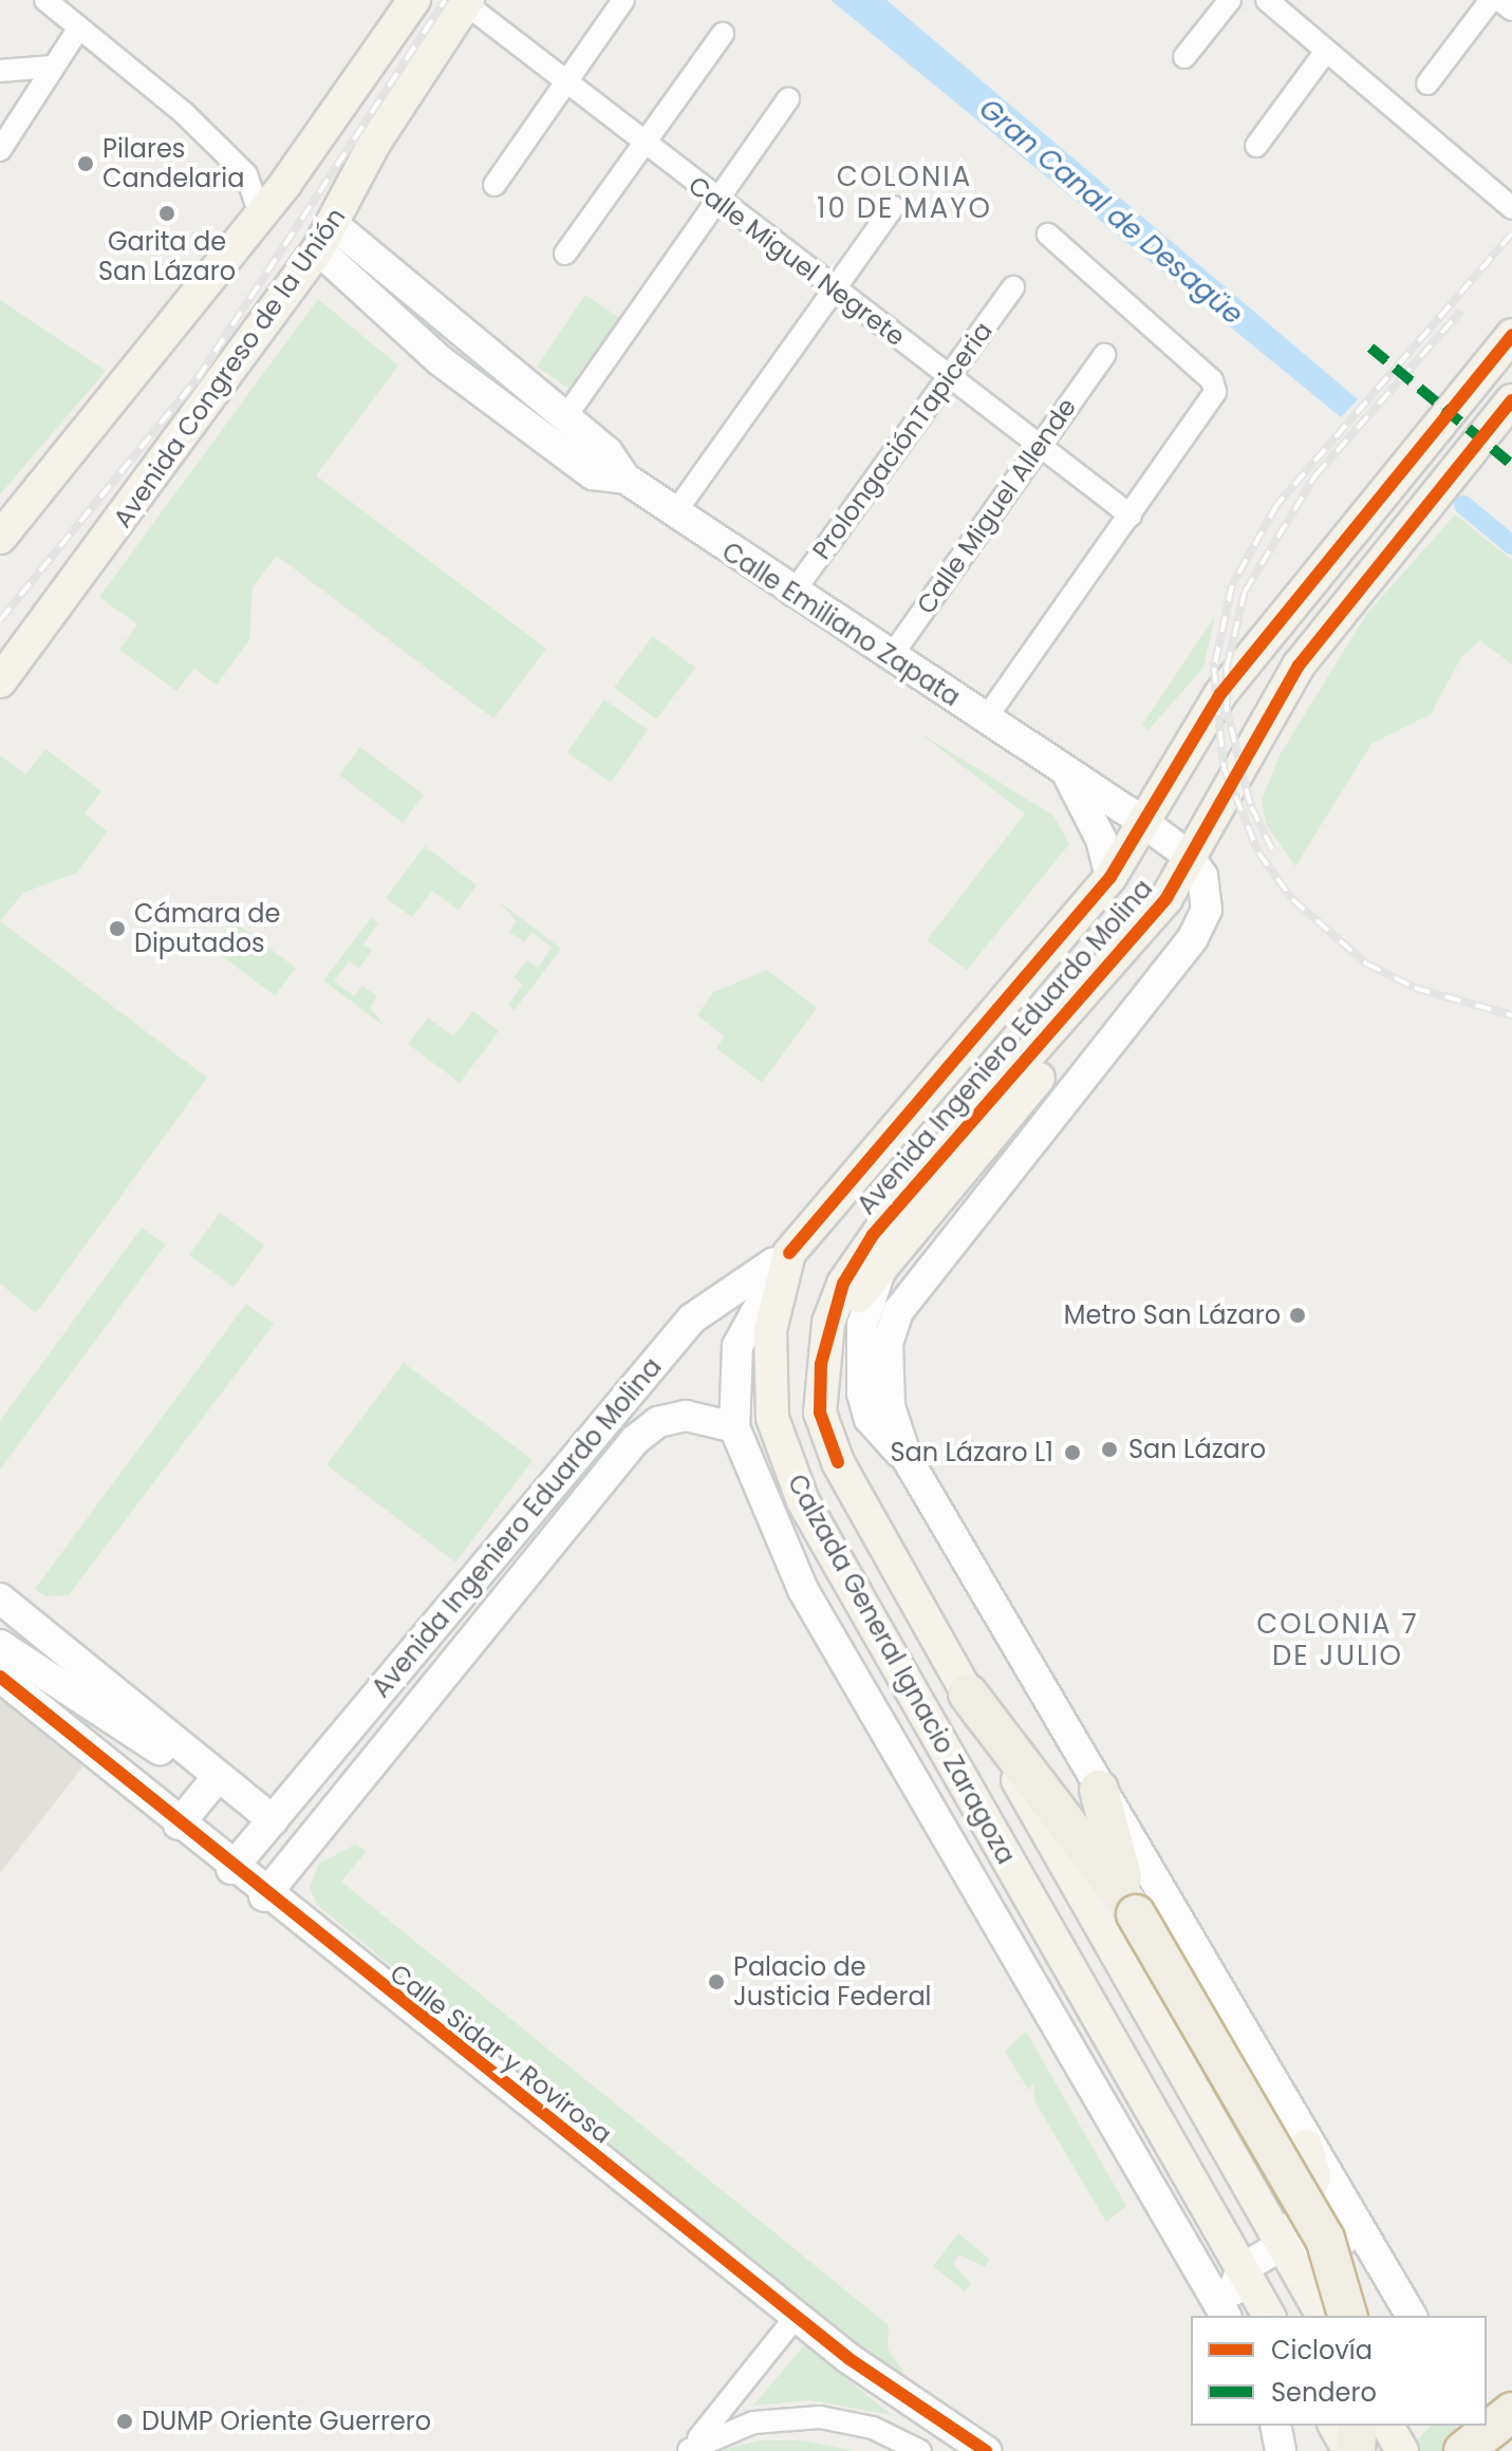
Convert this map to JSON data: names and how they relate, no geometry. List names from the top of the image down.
{
  "streets": {
    "main road": ["Avenida Congreso de la Unión", "Avenida Ingeniero Eduardo Molina", "Calzada General Ignacio Zaragoza"],
    "street": [
      "Calle Miguel Negrete",
      "ProlongaciónTapiceria",
      "Calle Miguel Allende",
      "Calle Emiliano Zapata",
      "Calle Sidar y Rovirosa"
    ]
  },
  "crossings": [
    ["Calle Miguel Negrete", "Avenida Congreso de la Unión"],
    ["Calle Miguel Negrete", "ProlongaciónTapiceria"],
    ["Calle Miguel Negrete", "Calle Miguel Allende"],
    ["Avenida Congreso de la Unión", "Calle Emiliano Zapata"],
    ["ProlongaciónTapiceria", "Calle Emiliano Zapata"],
    ["Calle Miguel Allende", "Calle Emiliano Zapata"],
    ["Calle Emiliano Zapata", "Avenida Ingeniero Eduardo Molina"],
    ["Avenida Ingeniero Eduardo Molina", "Calzada General Ignacio Zaragoza"],
    ["Avenida Ingeniero Eduardo Molina", "Calle Sidar y Rovirosa"]
  ],
  "districts": ["COLONIA 10 DE MAYO", "COLONIA 7 DE JULIO"],
  "water": ["Gran Canal de Desagüe"],
  "places": [
    "Pilares Candelaria",
    "Garita de San Lázaro",
    "Cámara de Diputados",
    "Metro San Lázaro",
    "San Lázaro",
    "San Lázaro L1",
    "Palacio de Justicia Federal",
    "DUMP Oriente Guerrero"
  ],
  "legend": ["Ciclovía", "Sendero"]
}
